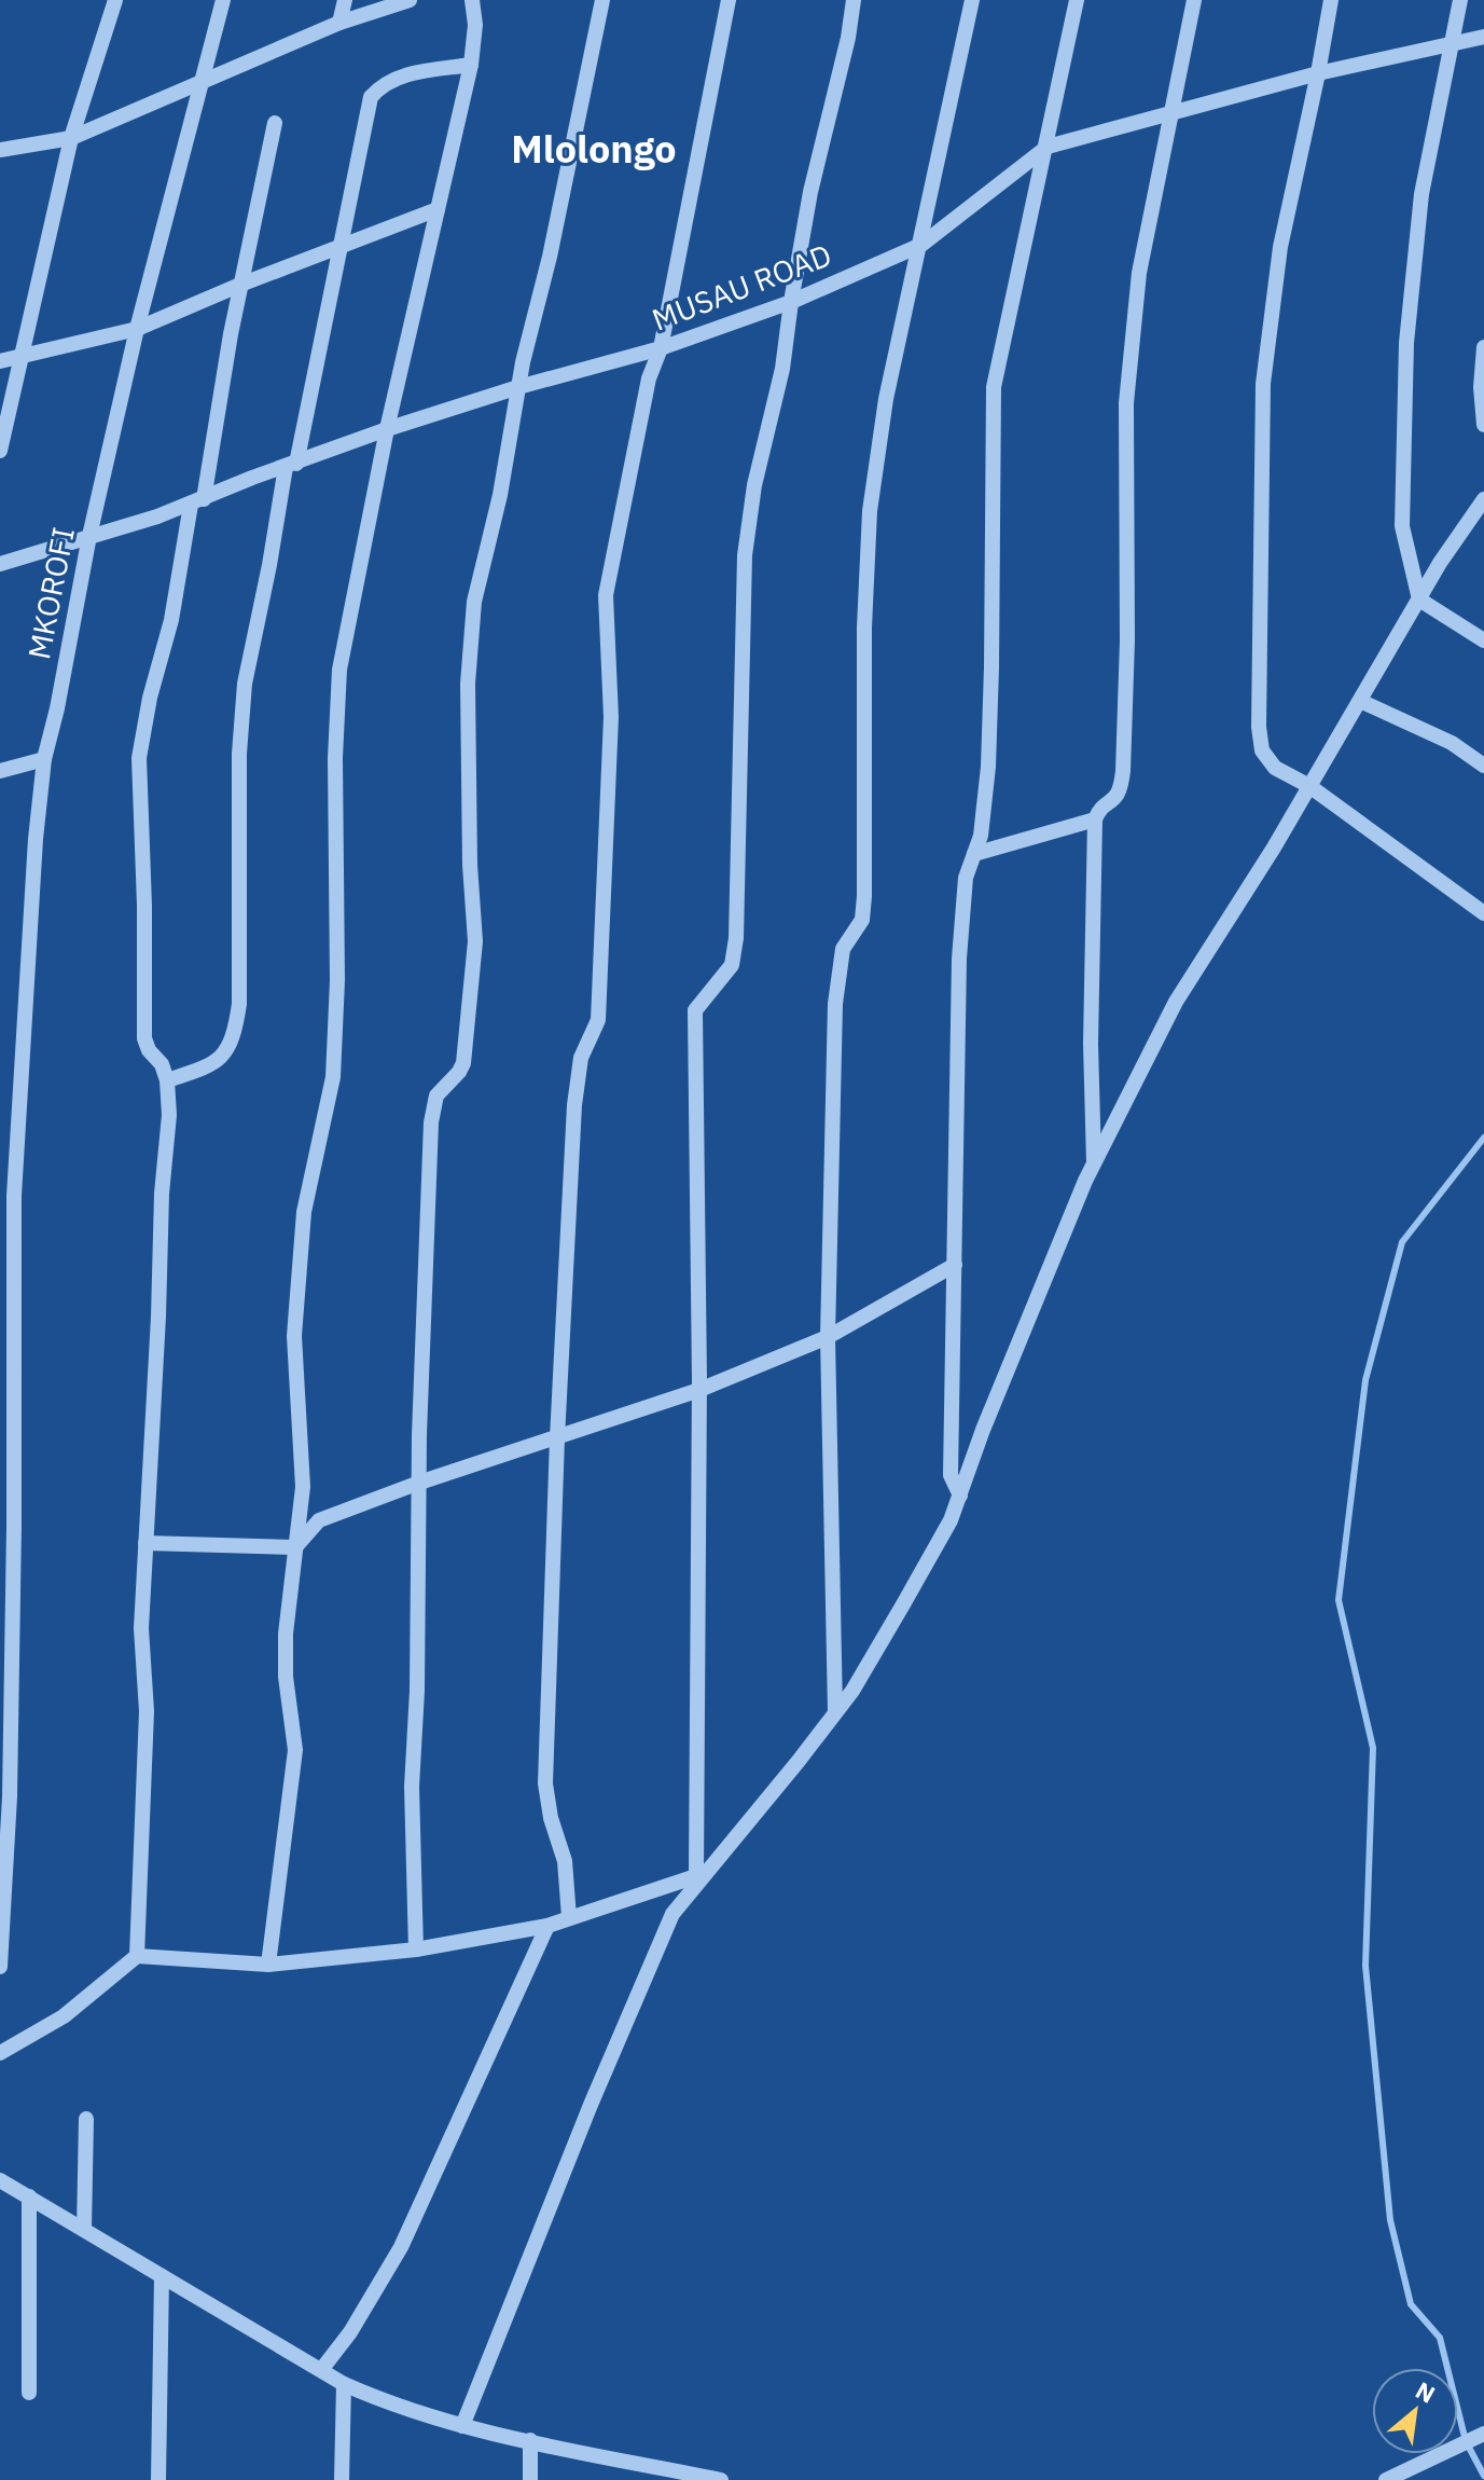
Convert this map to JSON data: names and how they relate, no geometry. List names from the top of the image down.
{
  "streets": {
    "street": ["MUSAU ROAD", "MKOROFI"]
  },
  "crossings": [
    ["MUSAU ROAD", "MKOROFI"]
  ],
  "districts": ["Mlolongo"],
  "north": "top right"
}
